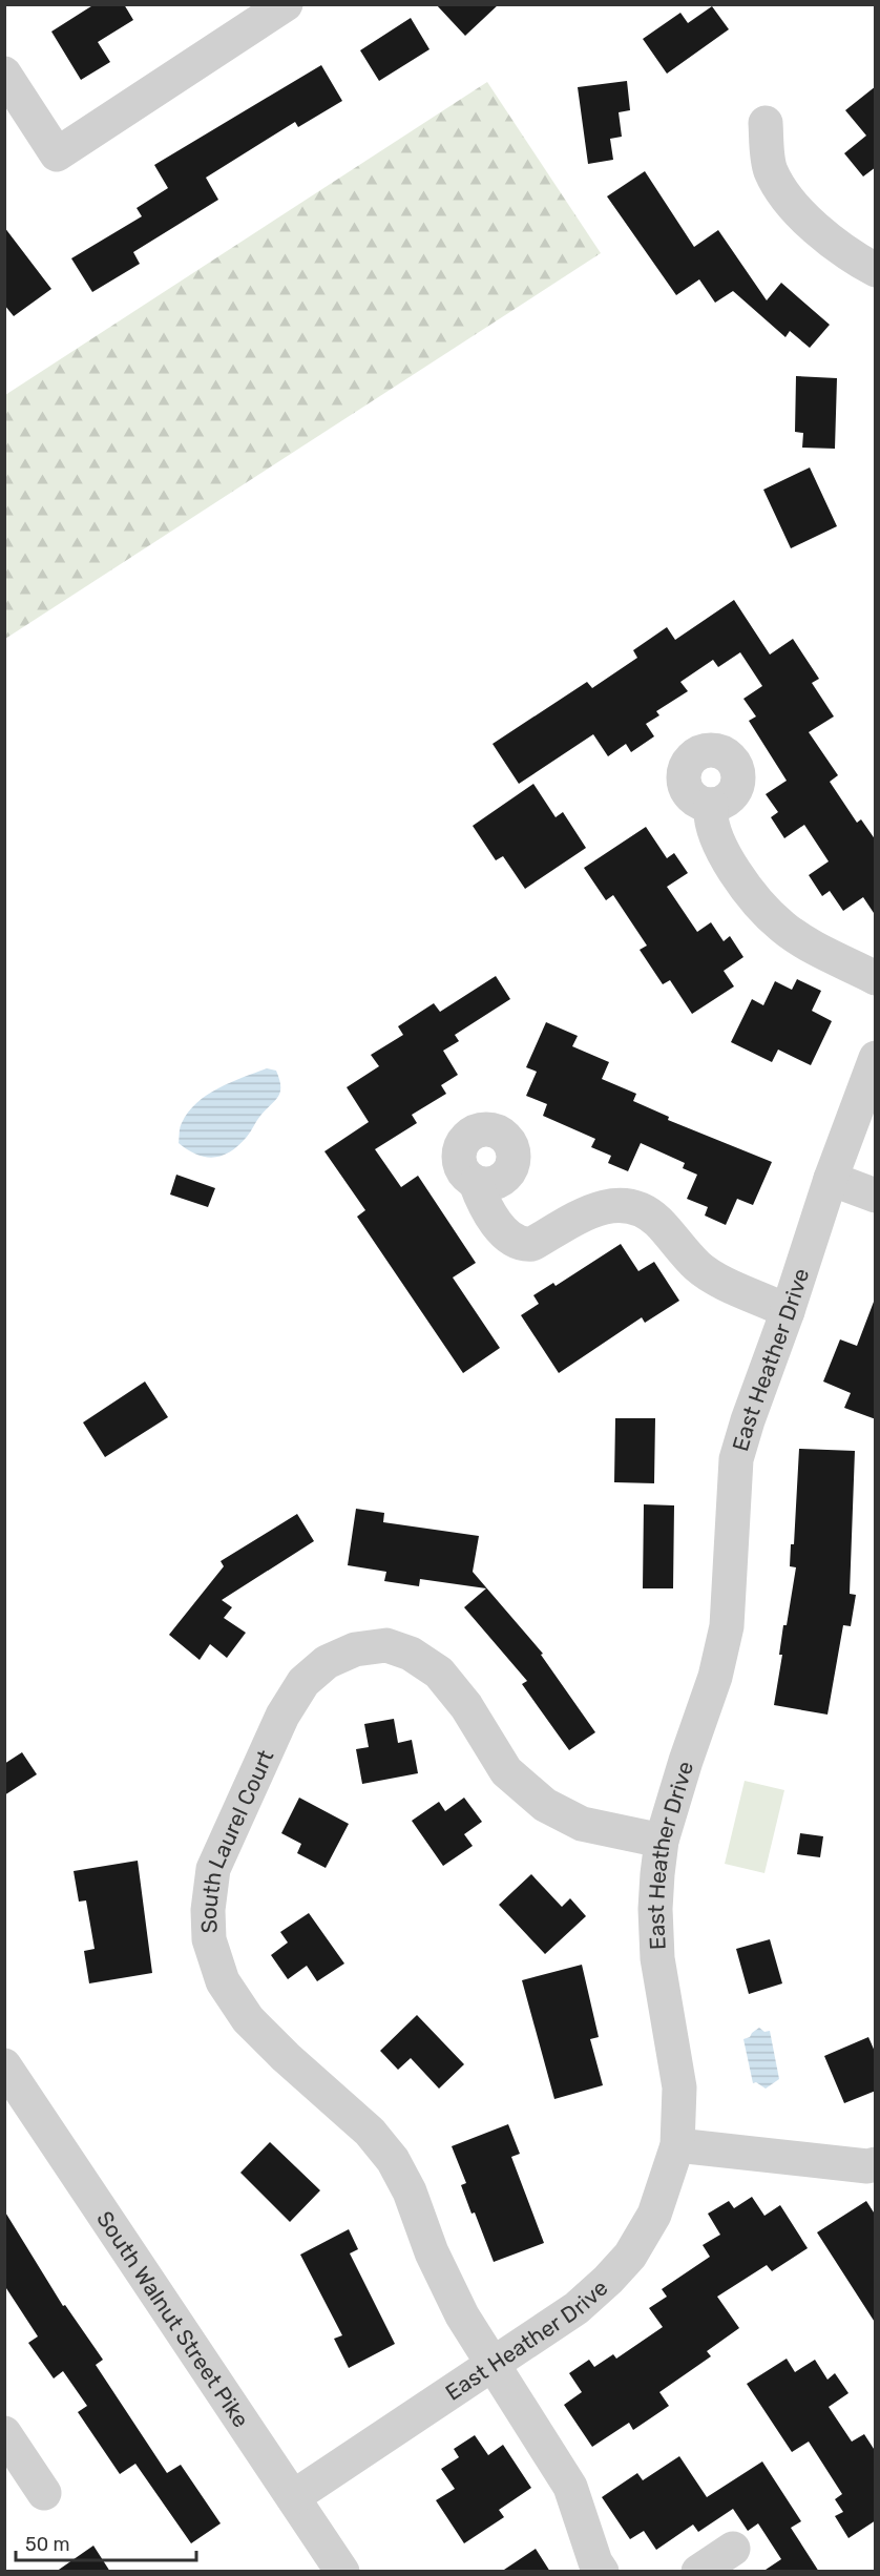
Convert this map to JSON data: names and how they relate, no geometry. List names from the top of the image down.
{
  "streets": {
    "street": ["East Heather Drive", "South Laurel Court", "South Walnut Street Pike"]
  },
  "crossings": [
    ["East Heather Drive", "South Laurel Court"],
    ["East Heather Drive", "South Walnut Street Pike"]
  ],
  "scale_bar": "50 m"
}
